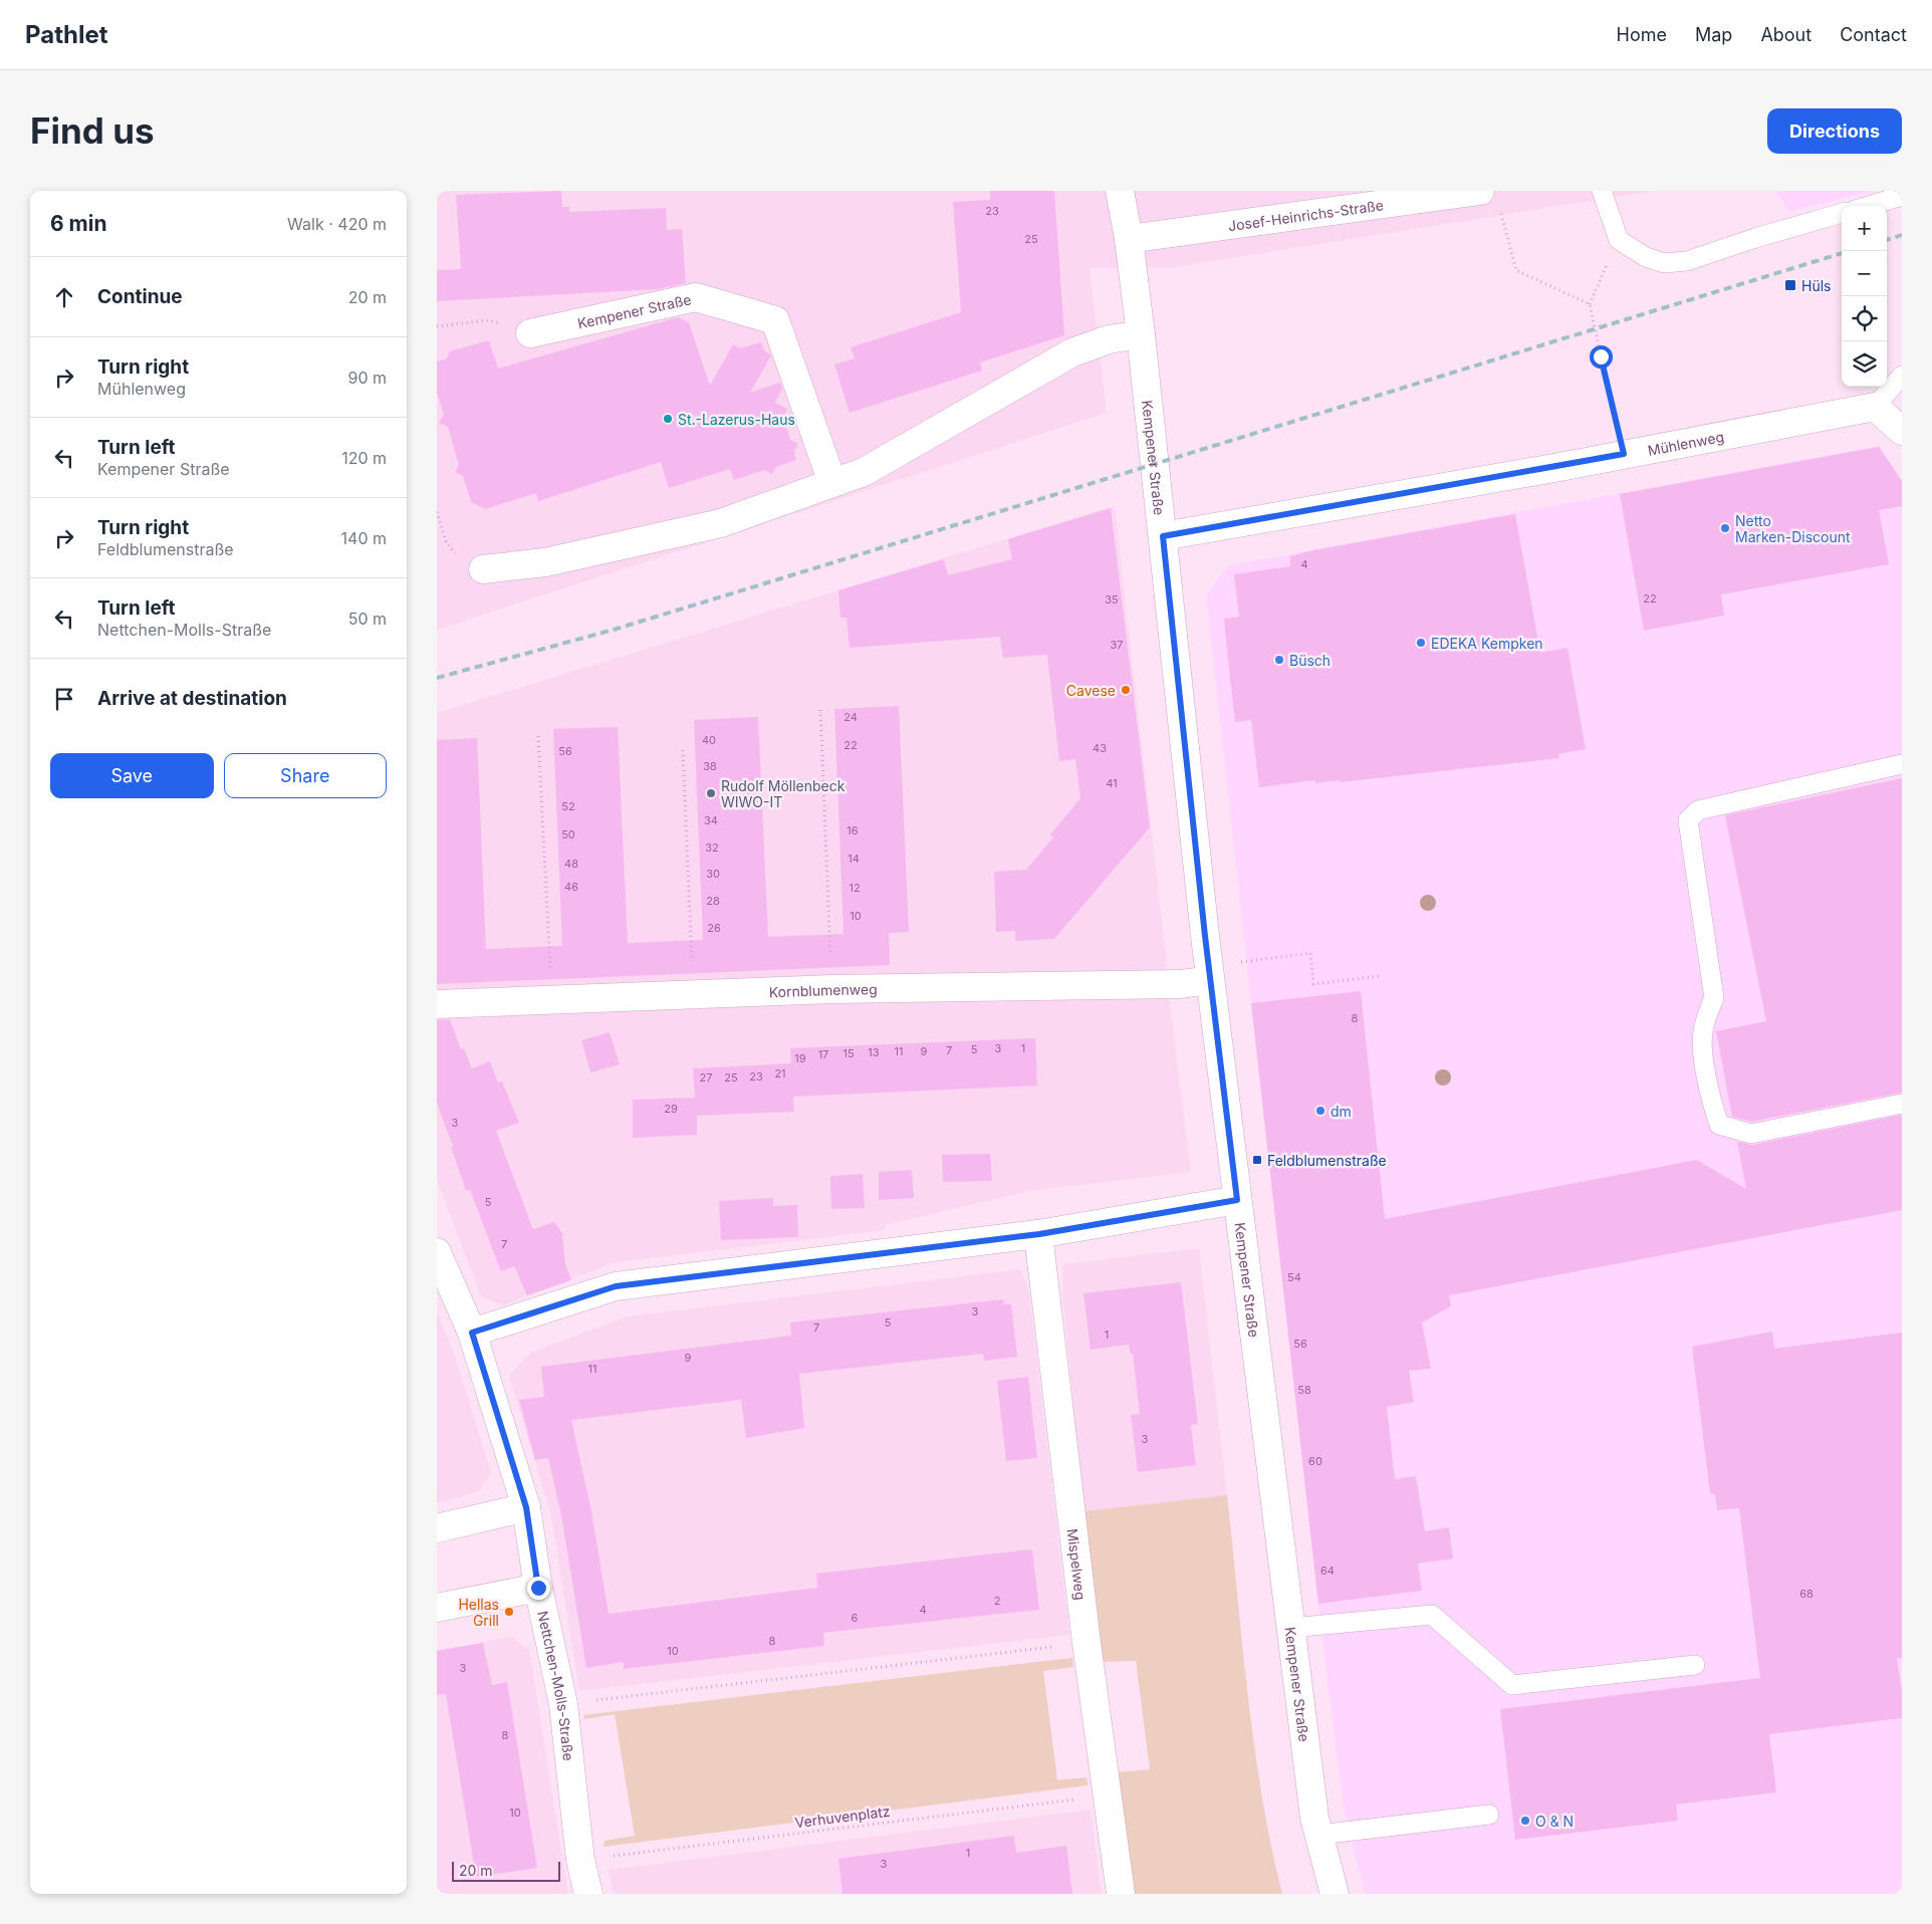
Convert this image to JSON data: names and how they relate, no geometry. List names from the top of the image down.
{
  "streets": {
    "street": [
      "Josef-Heinrichs-Straße",
      "Kempener Straße",
      "Mühlenweg",
      "Kornblumenweg",
      "Mispelweg",
      "Nettchen-Molls-Straße"
    ],
    "path": ["Verhuvenplatz"]
  },
  "crossings": [
    ["Josef-Heinrichs-Straße", "Kempener Straße"],
    ["Kempener Straße", "Mühlenweg"],
    ["Kempener Straße", "Kornblumenweg"],
    ["Mispelweg", "Verhuvenplatz"],
    ["Nettchen-Molls-Straße", "Verhuvenplatz"]
  ],
  "places": {
    "transit": ["Hüls", "Feldblumenstraße"],
    "other": [
      "St.-Lazerus-Haus",
      "Netto Marken-Discount",
      "EDEKA Kempken",
      "Büsch",
      "Cavese",
      "Rudolf Möllenbeck WIWO-IT",
      "dm",
      "Hellas Grill",
      "O & N"
    ]
  },
  "house_numbers": [
    "23",
    "25",
    "4",
    "22",
    "35",
    "37",
    "24",
    "40",
    "22",
    "43",
    "56",
    "38",
    "41",
    "52",
    "34",
    "16",
    "50",
    "32",
    "14",
    "48",
    "30",
    "46",
    "12",
    "28",
    "10",
    "26",
    "8",
    "3",
    "1",
    "5",
    "7",
    "11",
    "9",
    "13",
    "15",
    "17",
    "19",
    "21",
    "23",
    "27",
    "25",
    "29",
    "3",
    "5",
    "7",
    "54",
    "3",
    "5",
    "7",
    "1",
    "56",
    "9",
    "11",
    "58",
    "3",
    "60",
    "64",
    "68",
    "2",
    "4",
    "6",
    "8",
    "10",
    "3",
    "8",
    "10",
    "1",
    "3"
  ],
  "scale_bar": "20 m",
  "page": {
    "header": "Pathlet",
    "nav": [
      "Home",
      "Map",
      "About",
      "Contact"
    ],
    "buttons": [
      "Directions",
      ["Save", "Share"]
    ],
    "title": "Find us",
    "heading": ["6 min", "Walk · 420 m"],
    "map_buttons": ["+", "−"],
    "list": [
      ["Continue", "20 m"],
      ["Turn right", "Mühlenweg", "90 m"],
      ["Turn left", "Kempener Straße", "120 m"],
      ["Turn right", "Feldblumenstraße", "140 m"],
      ["Turn left", "Nettchen-Molls-Straße", "50 m"],
      "Arrive at destination"
    ],
    "scale": "20 m"
  }
}
